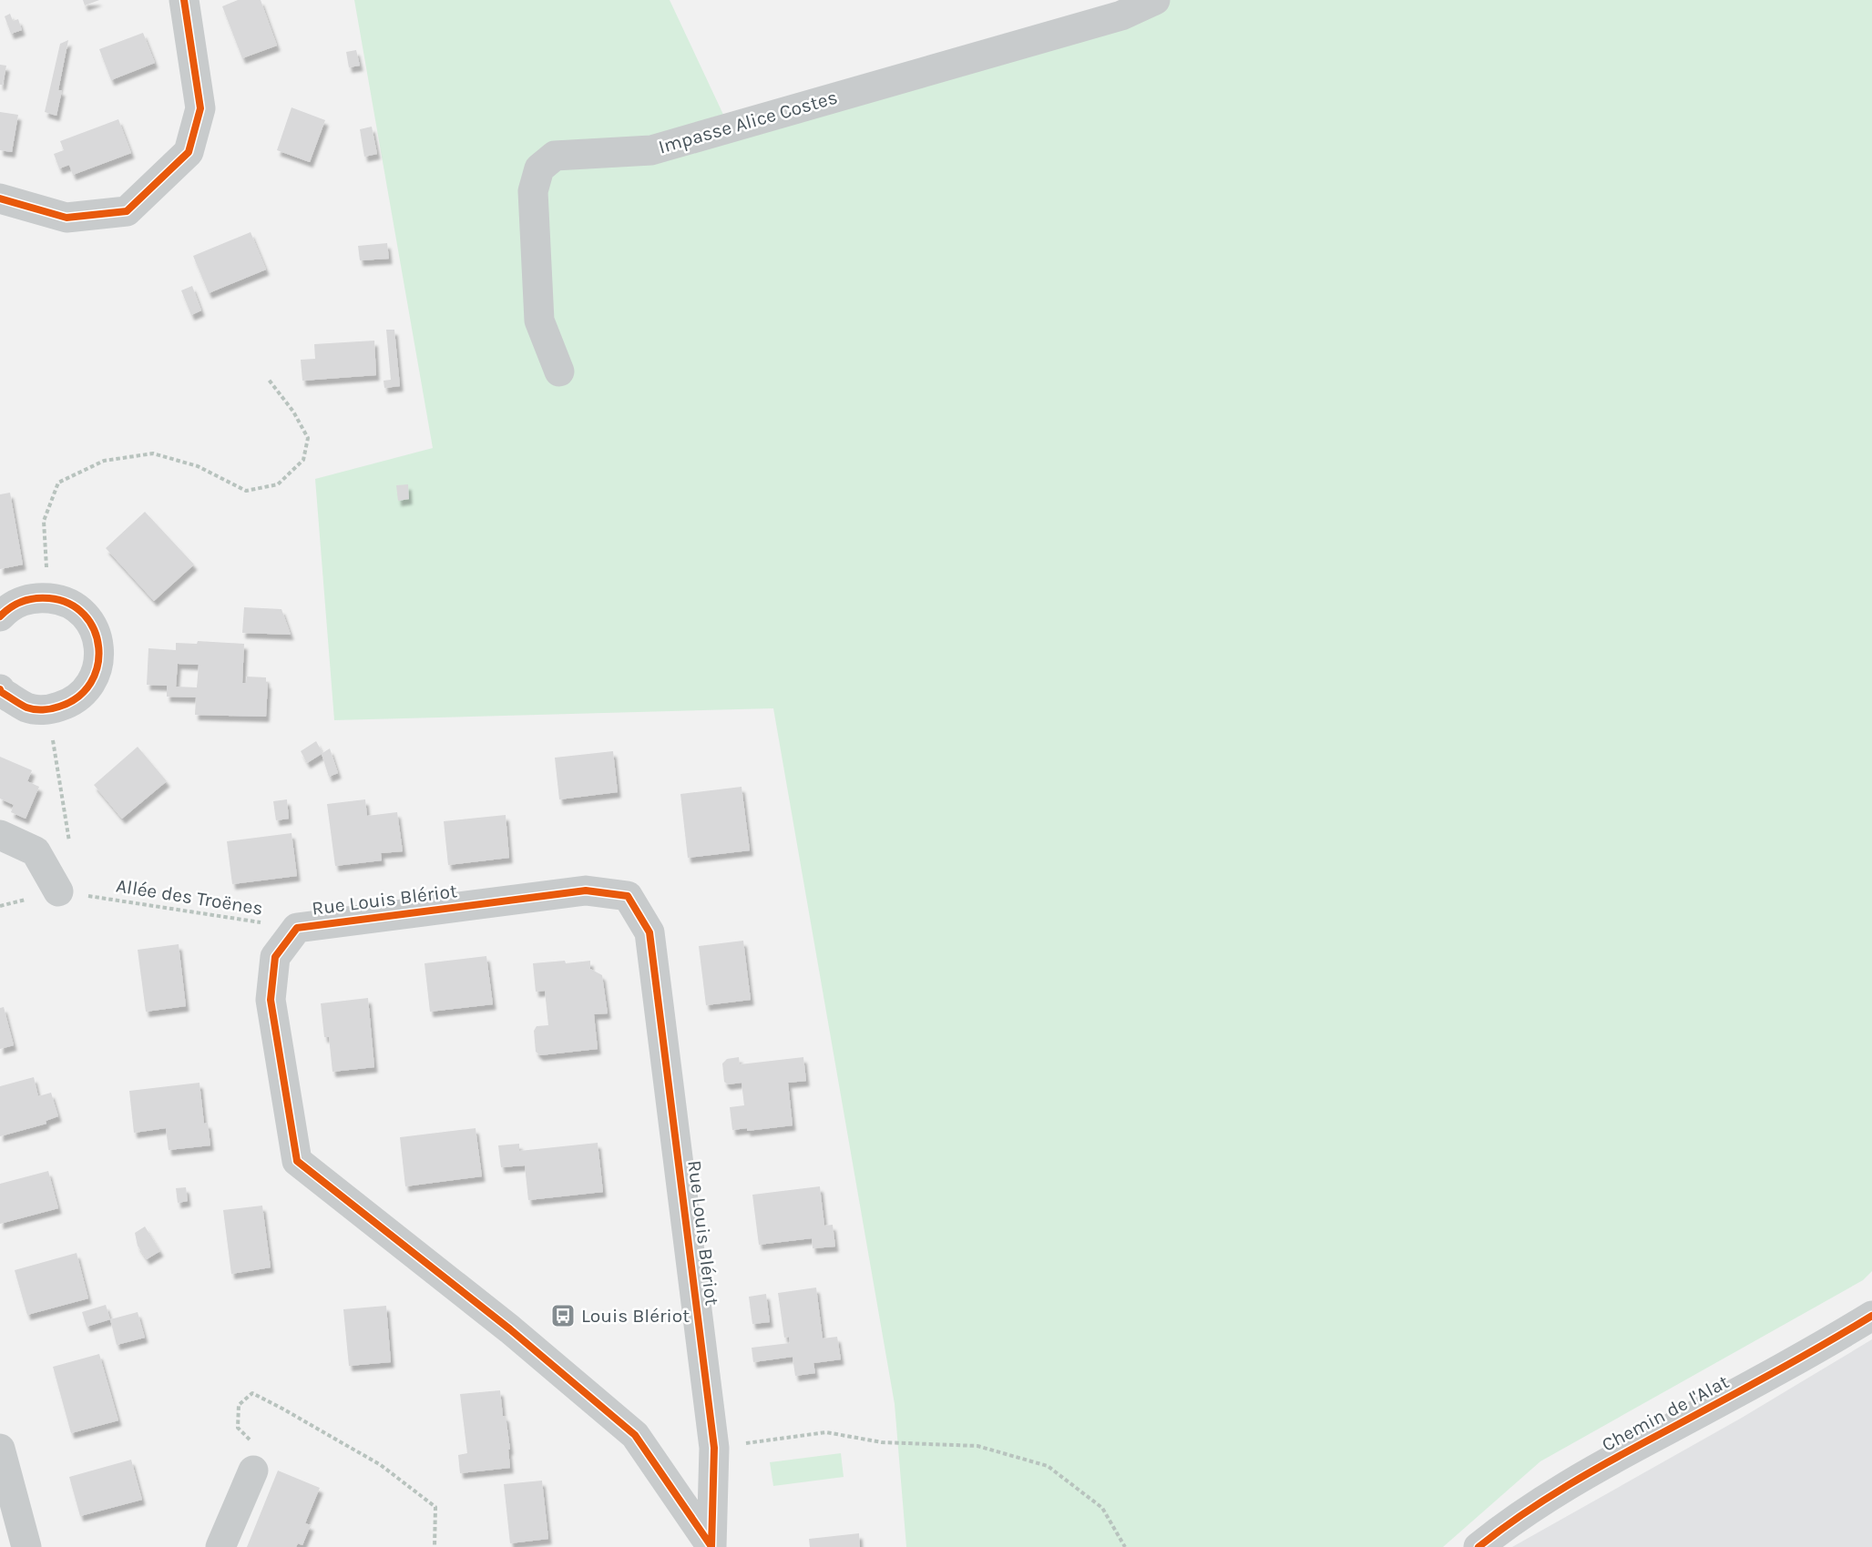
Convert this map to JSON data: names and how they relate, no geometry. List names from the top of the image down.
{
  "streets": {
    "street": ["Impasse Alice Costes", "Rue Louis Blériot", "Chemin de l'Alat"],
    "path": ["Allée des Troënes"]
  },
  "crossings": [
    ["Allée des Troënes", "Rue Louis Blériot"]
  ],
  "places": {
    "bus stop": ["Louis Blériot"]
  }
}
